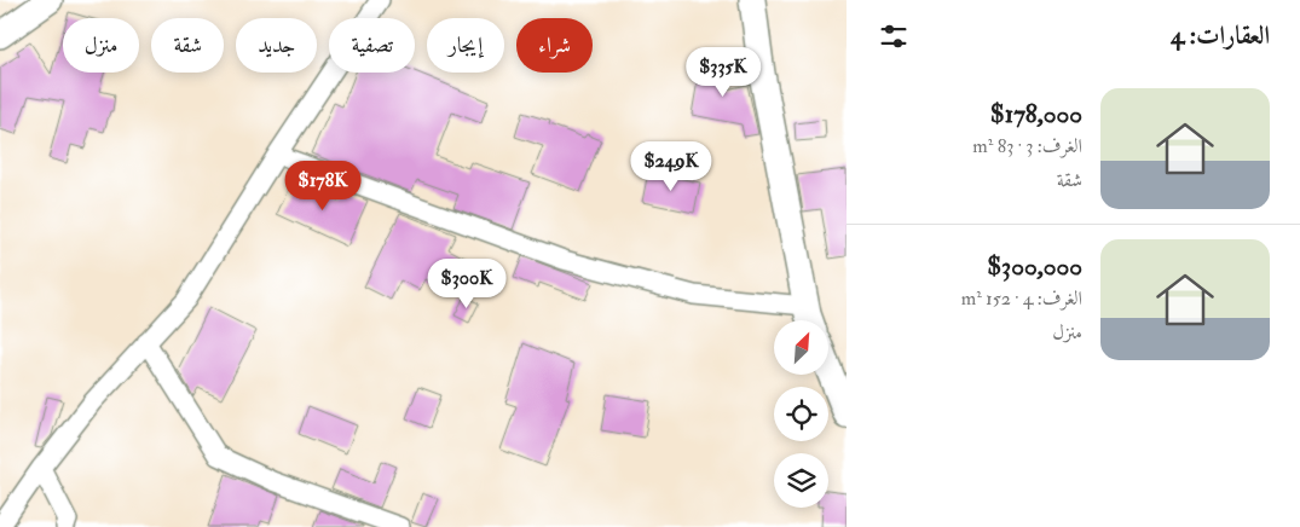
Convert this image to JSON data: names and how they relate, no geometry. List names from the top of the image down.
{
  "north": "top right",
  "page": {
    "heading": "العقارات: 4",
    "chip": [
      "شراء",
      "إيجار",
      "تصفية",
      "جديد",
      "شقة",
      "منزل"
    ],
    "price": [
      "$335K",
      "$249K",
      "$178K",
      "$300K"
    ],
    "list": [
      {
        "name": "$178,000",
        "note": "الغرف: 3 · 83 m² · شقة"
      },
      {
        "name": "$300,000",
        "note": "الغرف: 4 · 152 m² · منزل"
      }
    ]
  }
}
